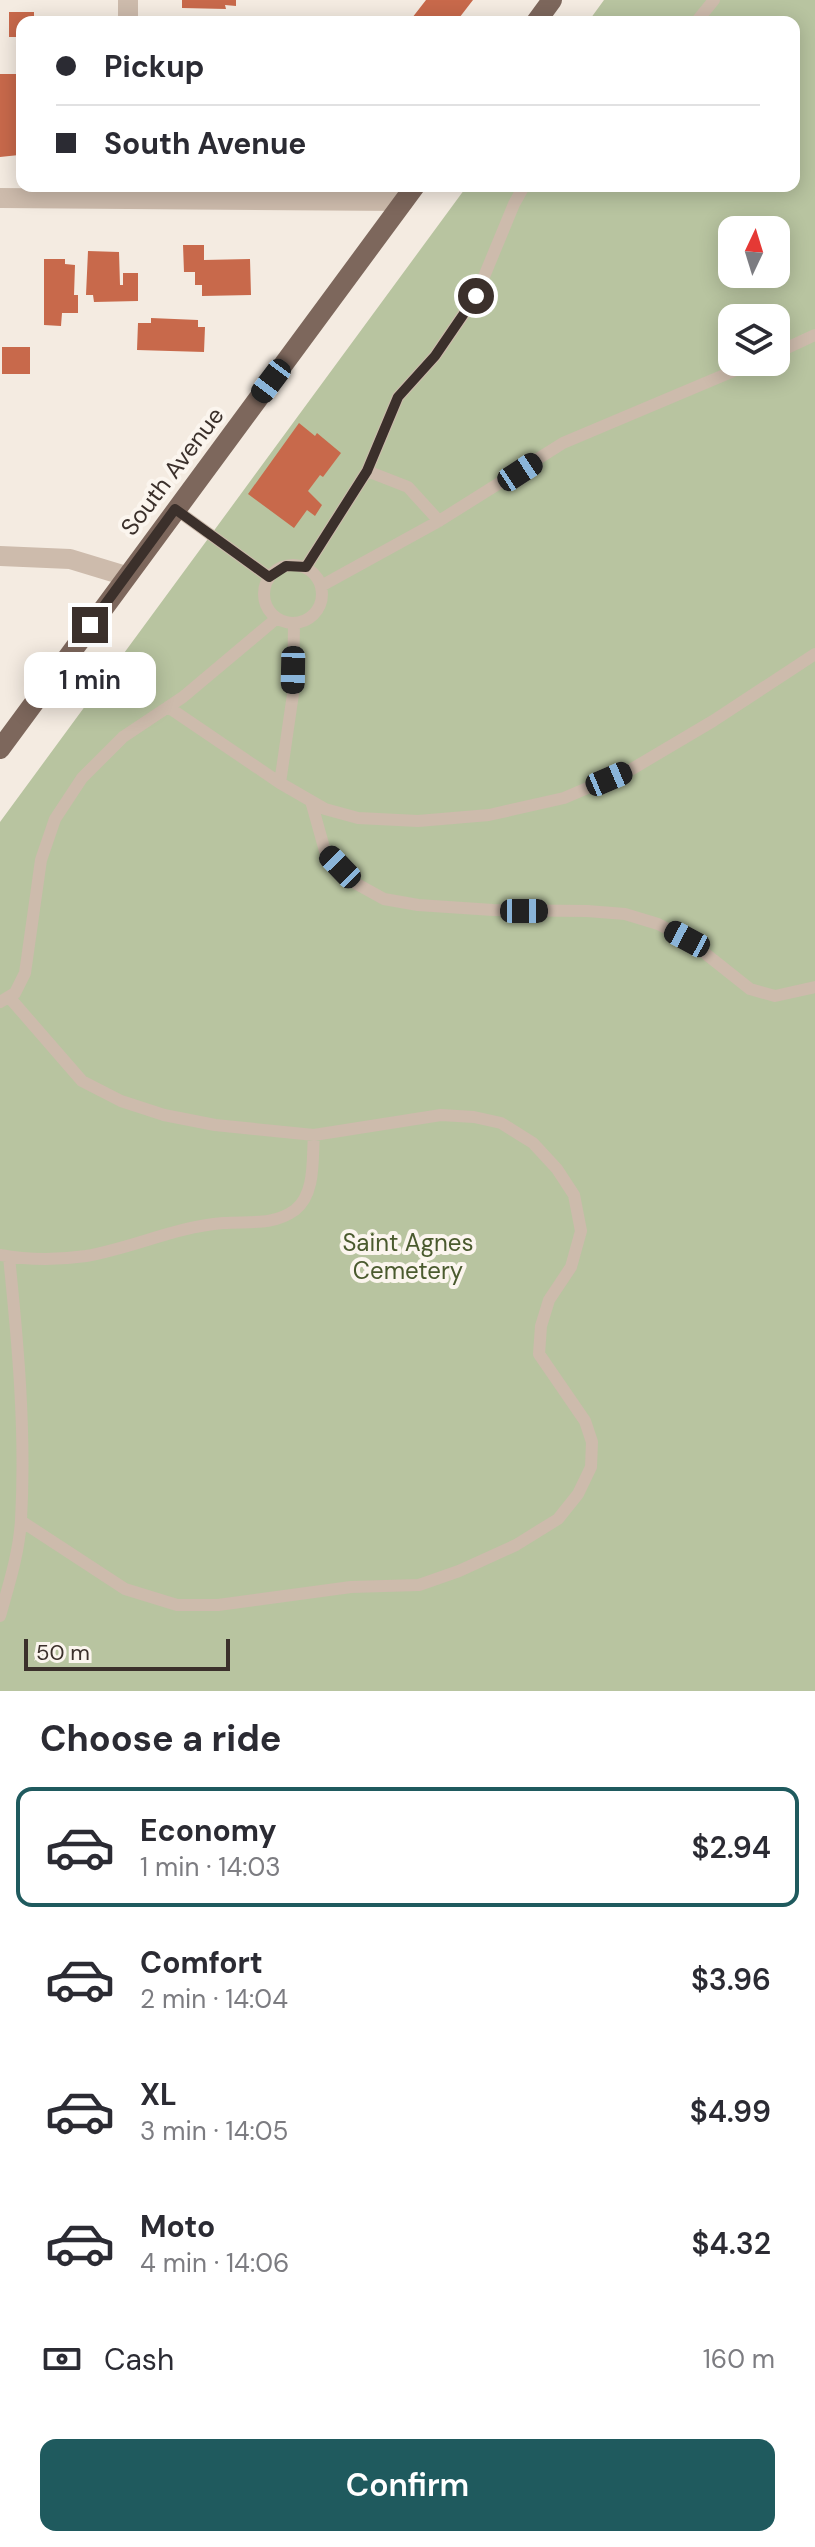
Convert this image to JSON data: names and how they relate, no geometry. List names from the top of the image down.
{
  "streets": {
    "main road": ["South Avenue"]
  },
  "parks": ["Saint Agnes Cemetery"],
  "scale_bar": "50 m",
  "north": "top",
  "page": {
    "banner": ["Pickup", "South Avenue"],
    "bubble": "1 min",
    "scale": "50 m",
    "heading": "Choose a ride",
    "list": [
      {
        "name": "Economy",
        "note": "1 min · 14:03",
        "value": "$2.94"
      },
      {
        "name": "Comfort",
        "note": "2 min · 14:04",
        "value": "$3.96"
      },
      {
        "name": "XL",
        "note": "3 min · 14:05",
        "value": "$4.99"
      },
      {
        "name": "Moto",
        "note": "4 min · 14:06",
        "value": "$4.32"
      }
    ],
    "pay": ["Cash", "160 m"],
    "buttons": "Confirm"
  }
}
